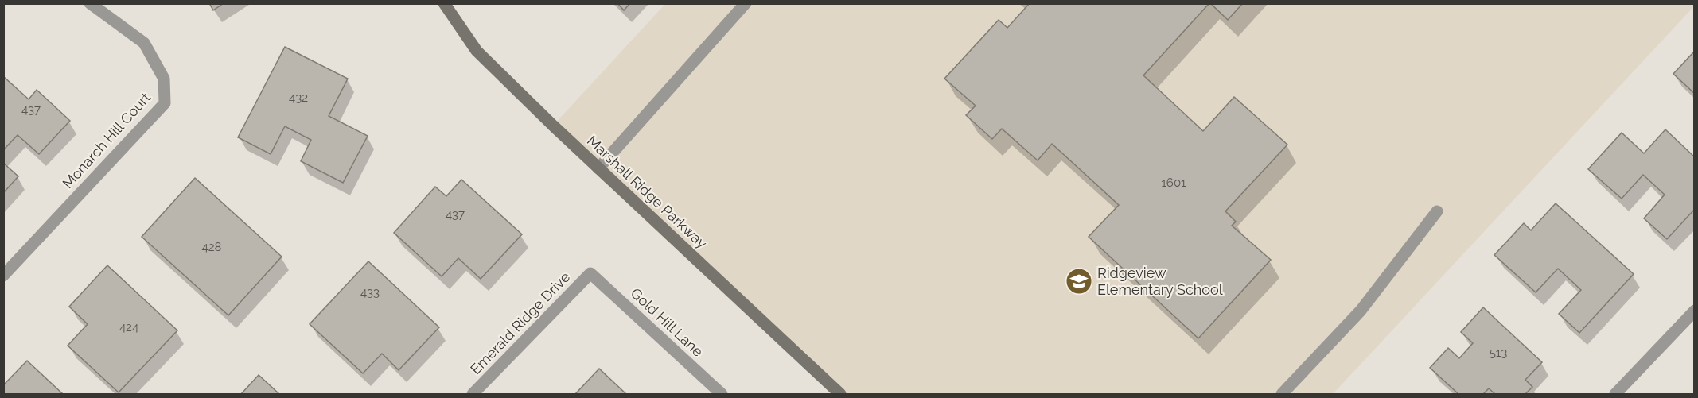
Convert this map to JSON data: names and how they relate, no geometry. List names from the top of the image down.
{
  "streets": {
    "street": [
      "Monarch Hill Court",
      "Marshall Ridge Parkway",
      "Gold Hill Lane",
      "Emerald Ridge Drive"
    ]
  },
  "crossings": [
    ["Gold Hill Lane", "Emerald Ridge Drive"]
  ],
  "places": {
    "school or university": ["Ridgeview Elementary School"]
  },
  "house_numbers": [
    "432",
    "437",
    "1601",
    "437",
    "428",
    "433",
    "424",
    "513"
  ]
}
